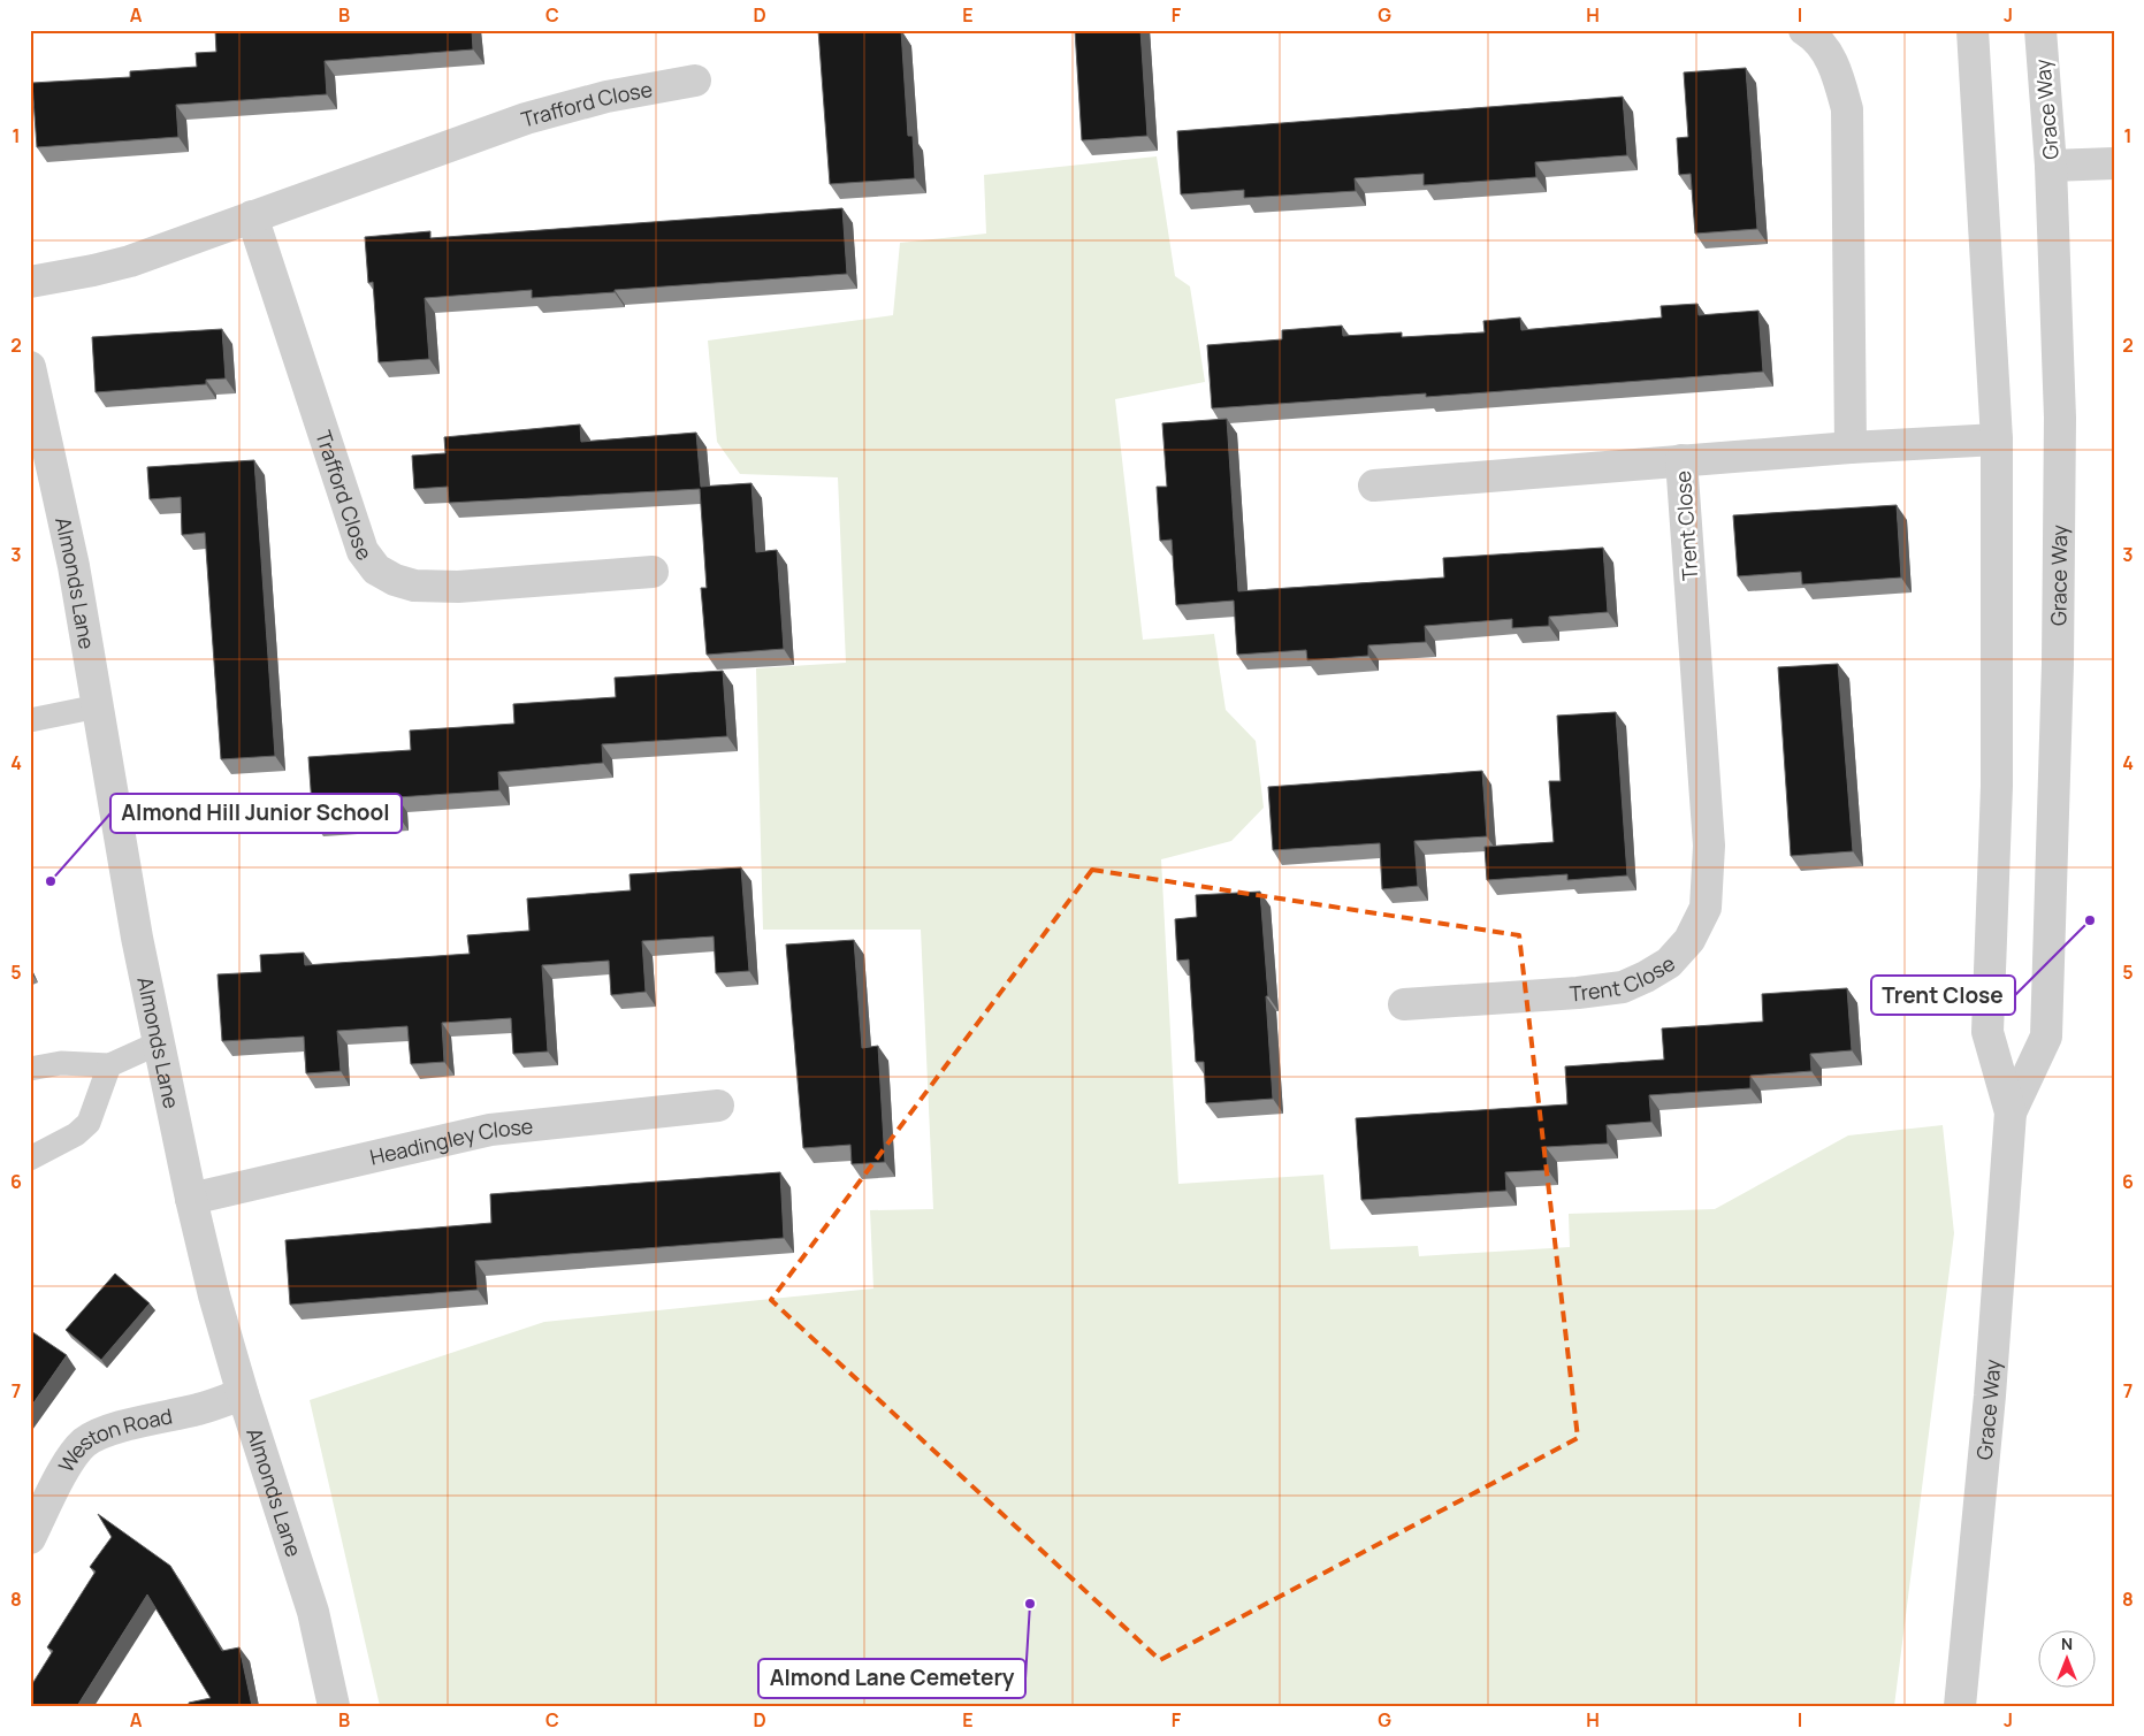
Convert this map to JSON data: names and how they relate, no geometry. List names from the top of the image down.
{
  "streets": {
    "street": [
      "Trafford Close",
      "Grace Way",
      "Trent Close",
      "Almonds Lane",
      "Headingley Close",
      "Weston Road"
    ]
  },
  "crossings": [
    ["Grace Way", "Trent Close"],
    ["Almonds Lane", "Headingley Close"],
    ["Almonds Lane", "Weston Road"]
  ],
  "places": ["Almond Hill Junior School", "Trent Close", "Almond Lane Cemetery"],
  "north": "top",
  "grid": {
    "columns": [
      "A",
      "B",
      "C",
      "D",
      "E",
      "F",
      "G",
      "H",
      "I",
      "J"
    ],
    "rows": [
      "1",
      "2",
      "3",
      "4",
      "5",
      "6",
      "7",
      "8"
    ]
  }
}
